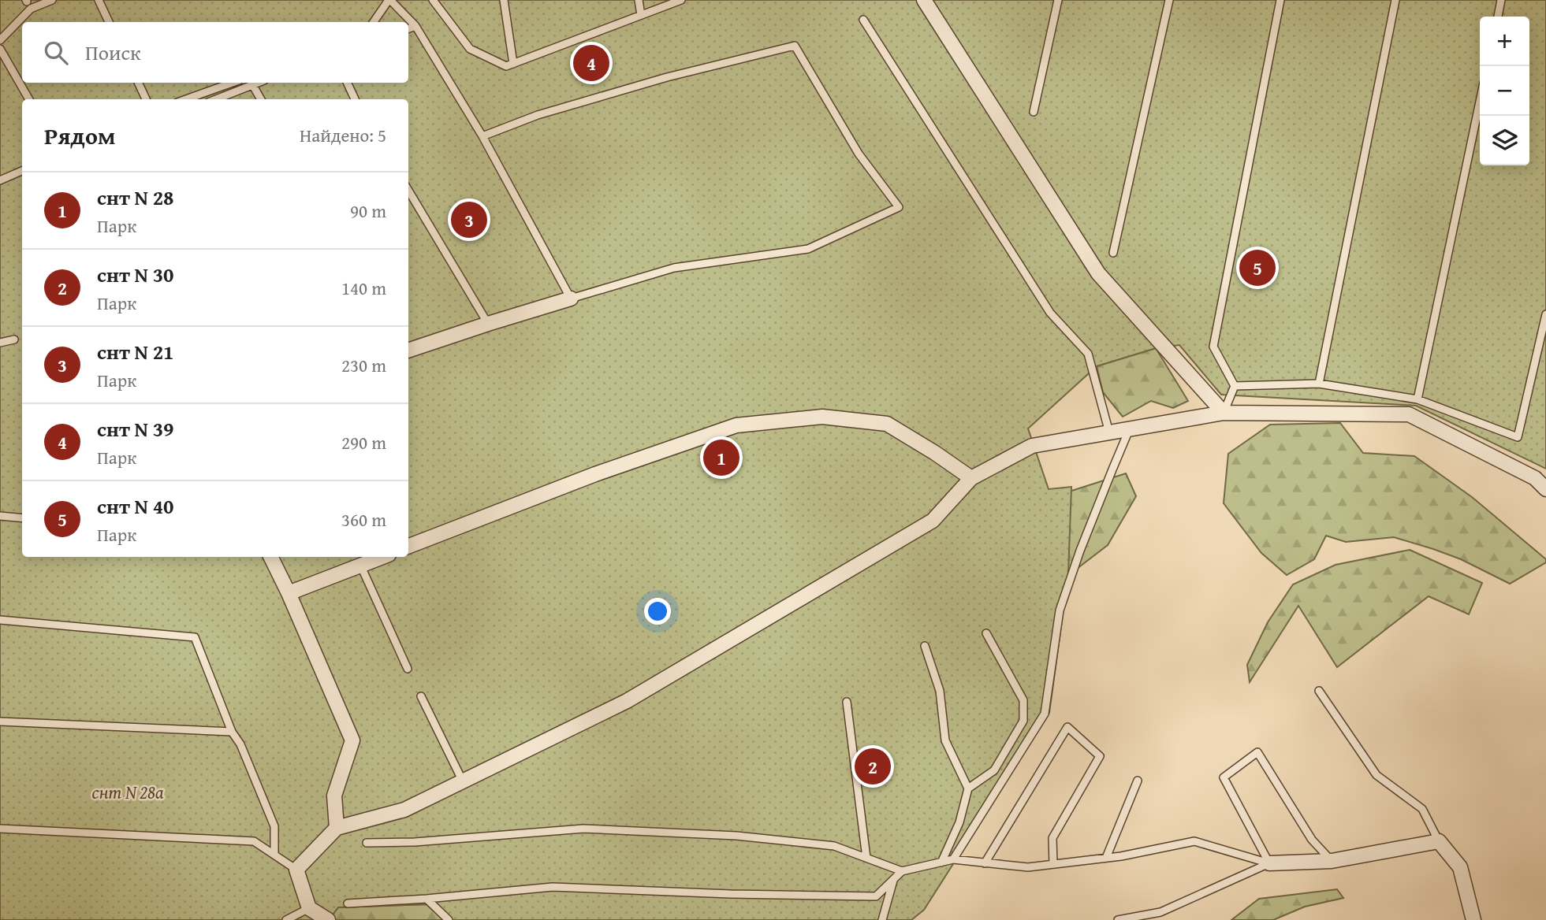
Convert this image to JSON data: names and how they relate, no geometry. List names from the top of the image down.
{
  "parks": ["снт N 28а"],
  "page": {
    "map_buttons": ["+", "−"],
    "search": "Поиск",
    "pins": [
      "4",
      "3",
      "5",
      "1",
      "2"
    ],
    "heading": ["Рядом", "Найдено: 5"],
    "list": [
      {
        "mark": "1",
        "name": "снт N 28",
        "note": "Парк",
        "value": "90 m"
      },
      {
        "mark": "2",
        "name": "снт N 30",
        "note": "Парк",
        "value": "140 m"
      },
      {
        "mark": "3",
        "name": "снт N 21",
        "note": "Парк",
        "value": "230 m"
      },
      {
        "mark": "4",
        "name": "снт N 39",
        "note": "Парк",
        "value": "290 m"
      },
      {
        "mark": "5",
        "name": "снт N 40",
        "note": "Парк",
        "value": "360 m"
      }
    ]
  }
}
